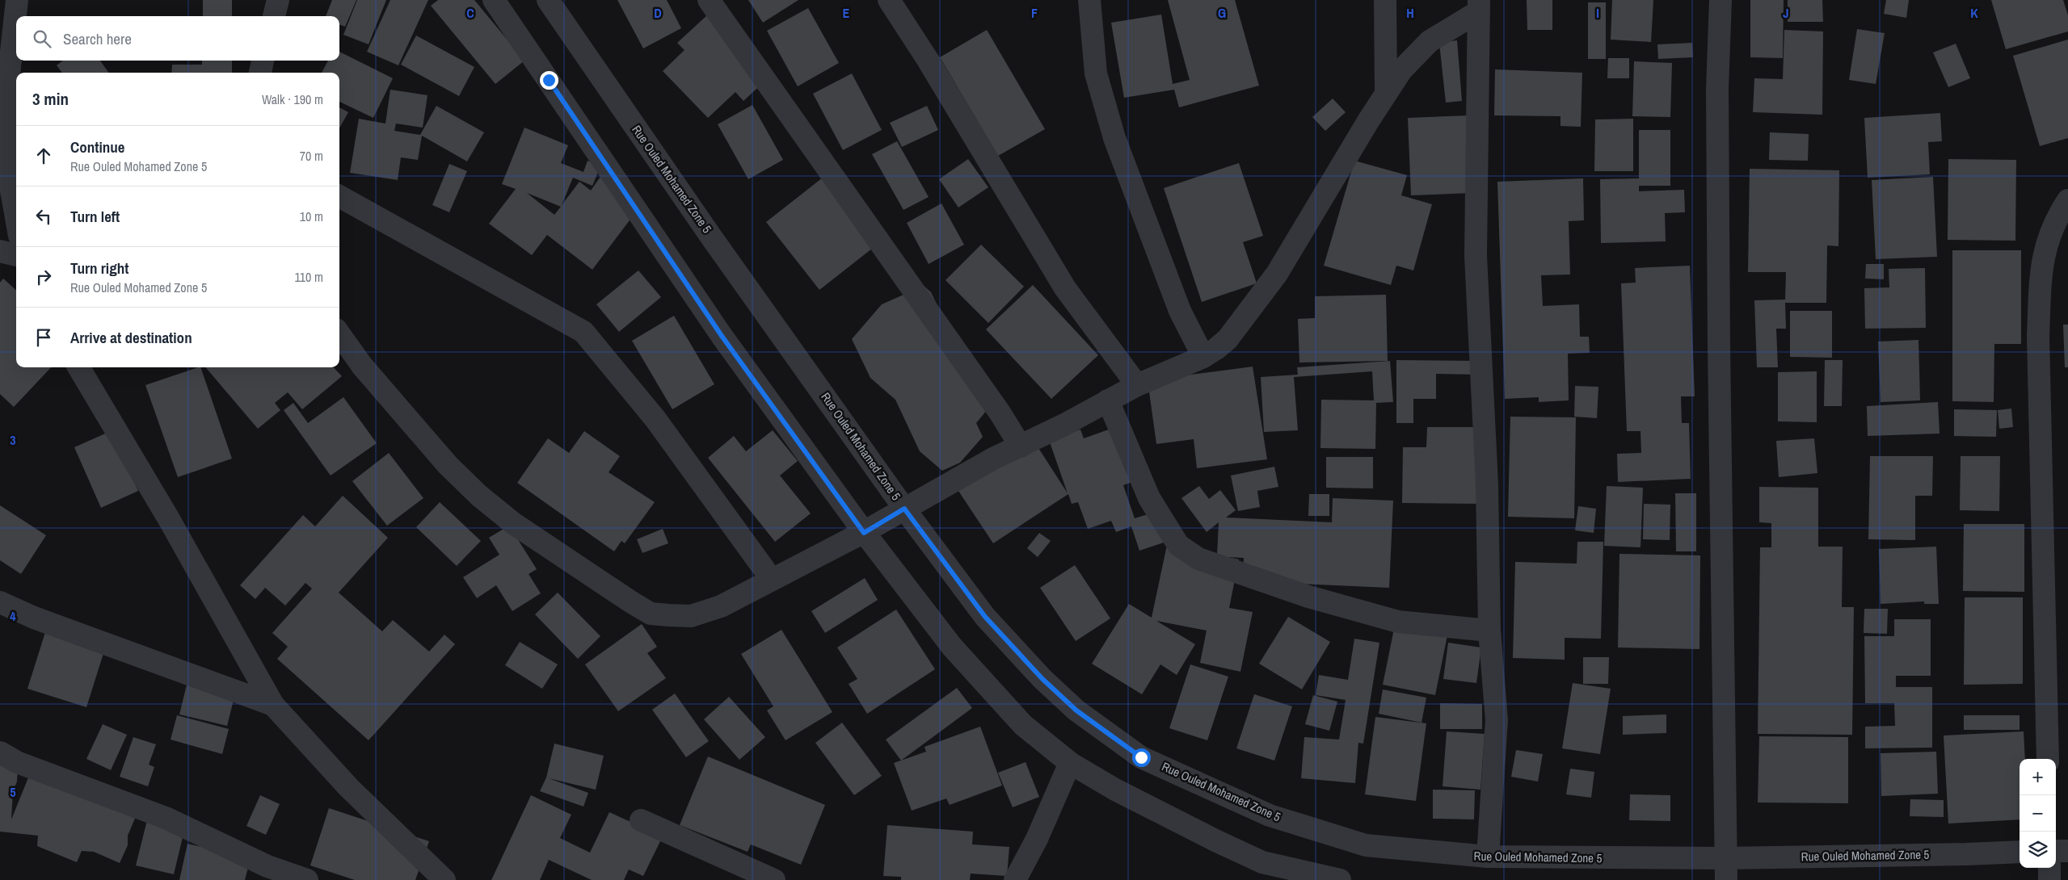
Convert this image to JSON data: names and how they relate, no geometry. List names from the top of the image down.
{
  "streets": {
    "street": ["Rue Ouled Mohamed Zone 5"]
  },
  "page": {
    "search": "Search here",
    "heading": ["3 min", "Walk · 190 m"],
    "list": [
      ["Continue", "Rue Ouled Mohamed Zone 5", "70 m"],
      ["Turn left", "10 m"],
      ["Turn right", "Rue Ouled Mohamed Zone 5", "110 m"],
      "Arrive at destination"
    ],
    "map_buttons": ["+", "−"]
  },
  "grid": {
    "columns": [
      "C",
      "D",
      "E",
      "F",
      "G",
      "H",
      "I",
      "J",
      "K"
    ],
    "rows": ["3", "4", "5"]
  }
}
